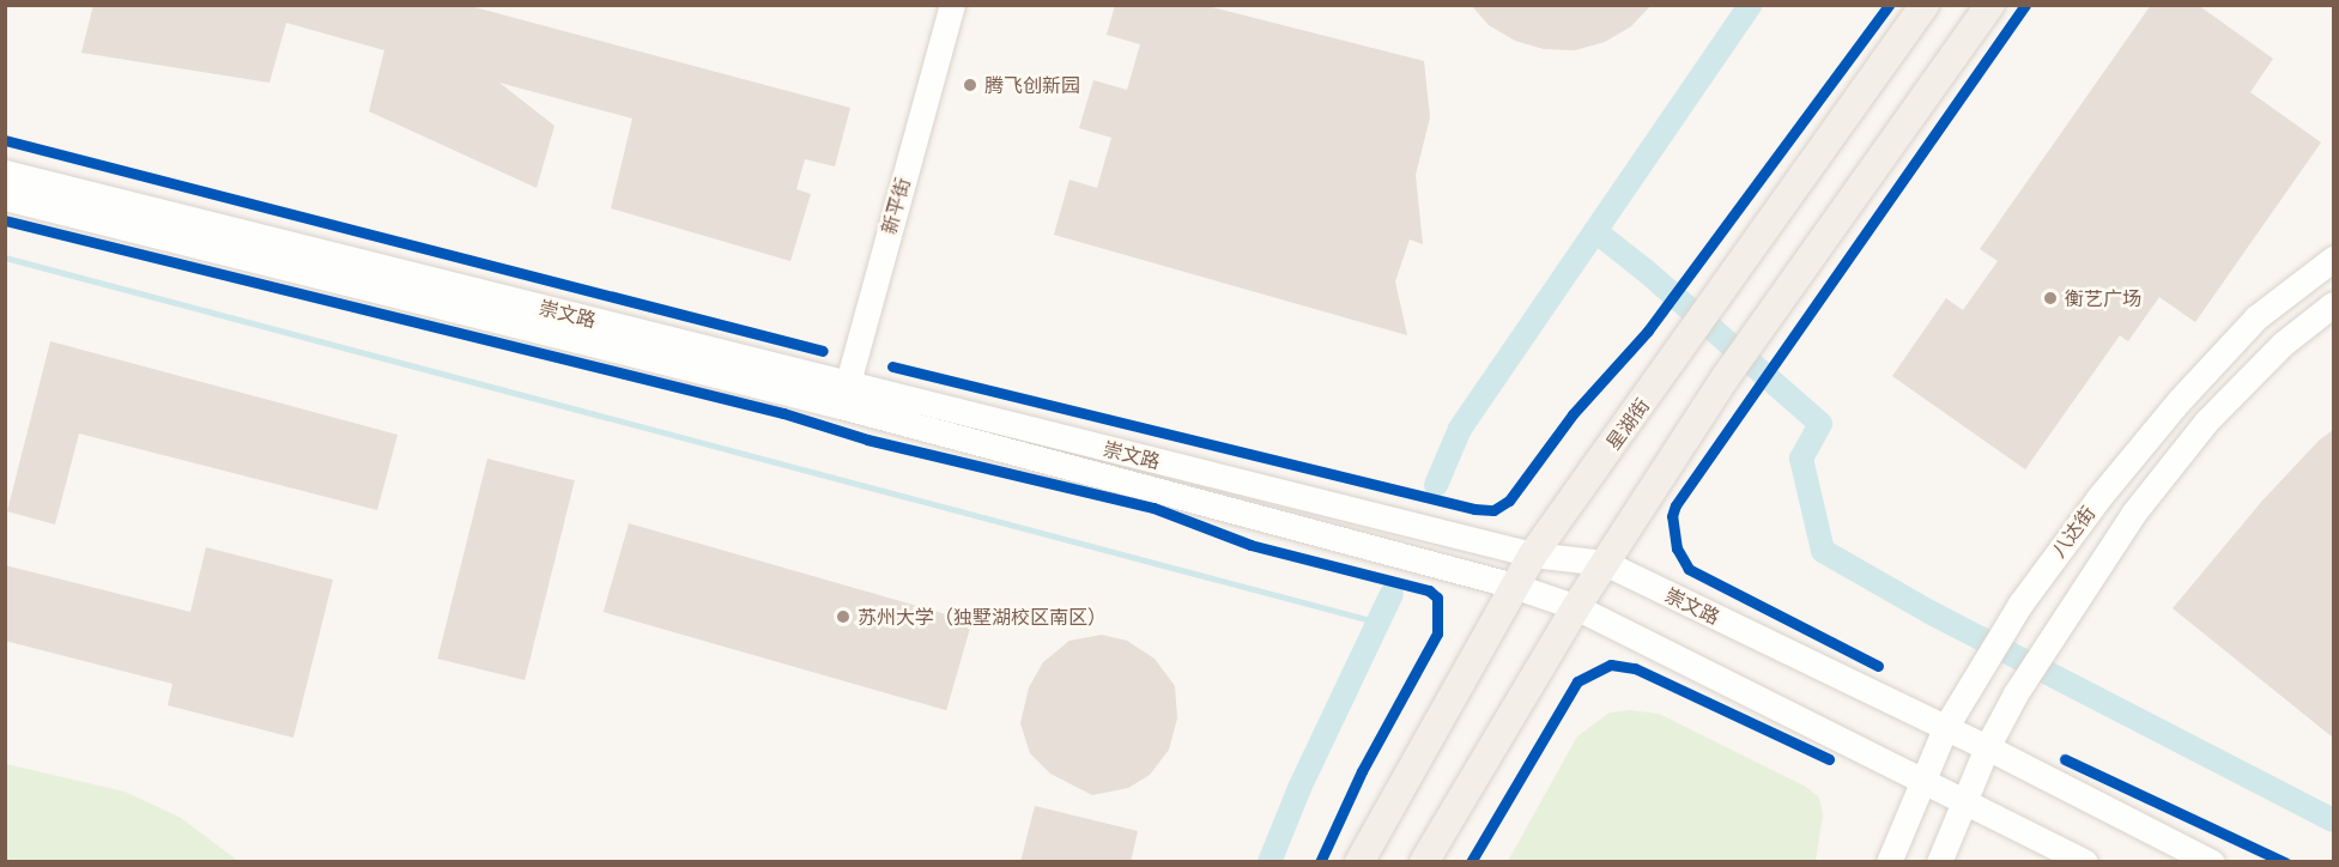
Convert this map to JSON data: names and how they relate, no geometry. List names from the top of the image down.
{
  "streets": {
    "main road": ["星湖街"],
    "street": ["新平街", "崇文路", "八达街"]
  },
  "crossings": [
    ["新平街", "崇文路"],
    ["崇文路", "星湖街"],
    ["崇文路", "八达街"]
  ],
  "places": ["腾飞创新园", "衡艺广场", "苏州大学（独墅湖校区南区）"]
}
